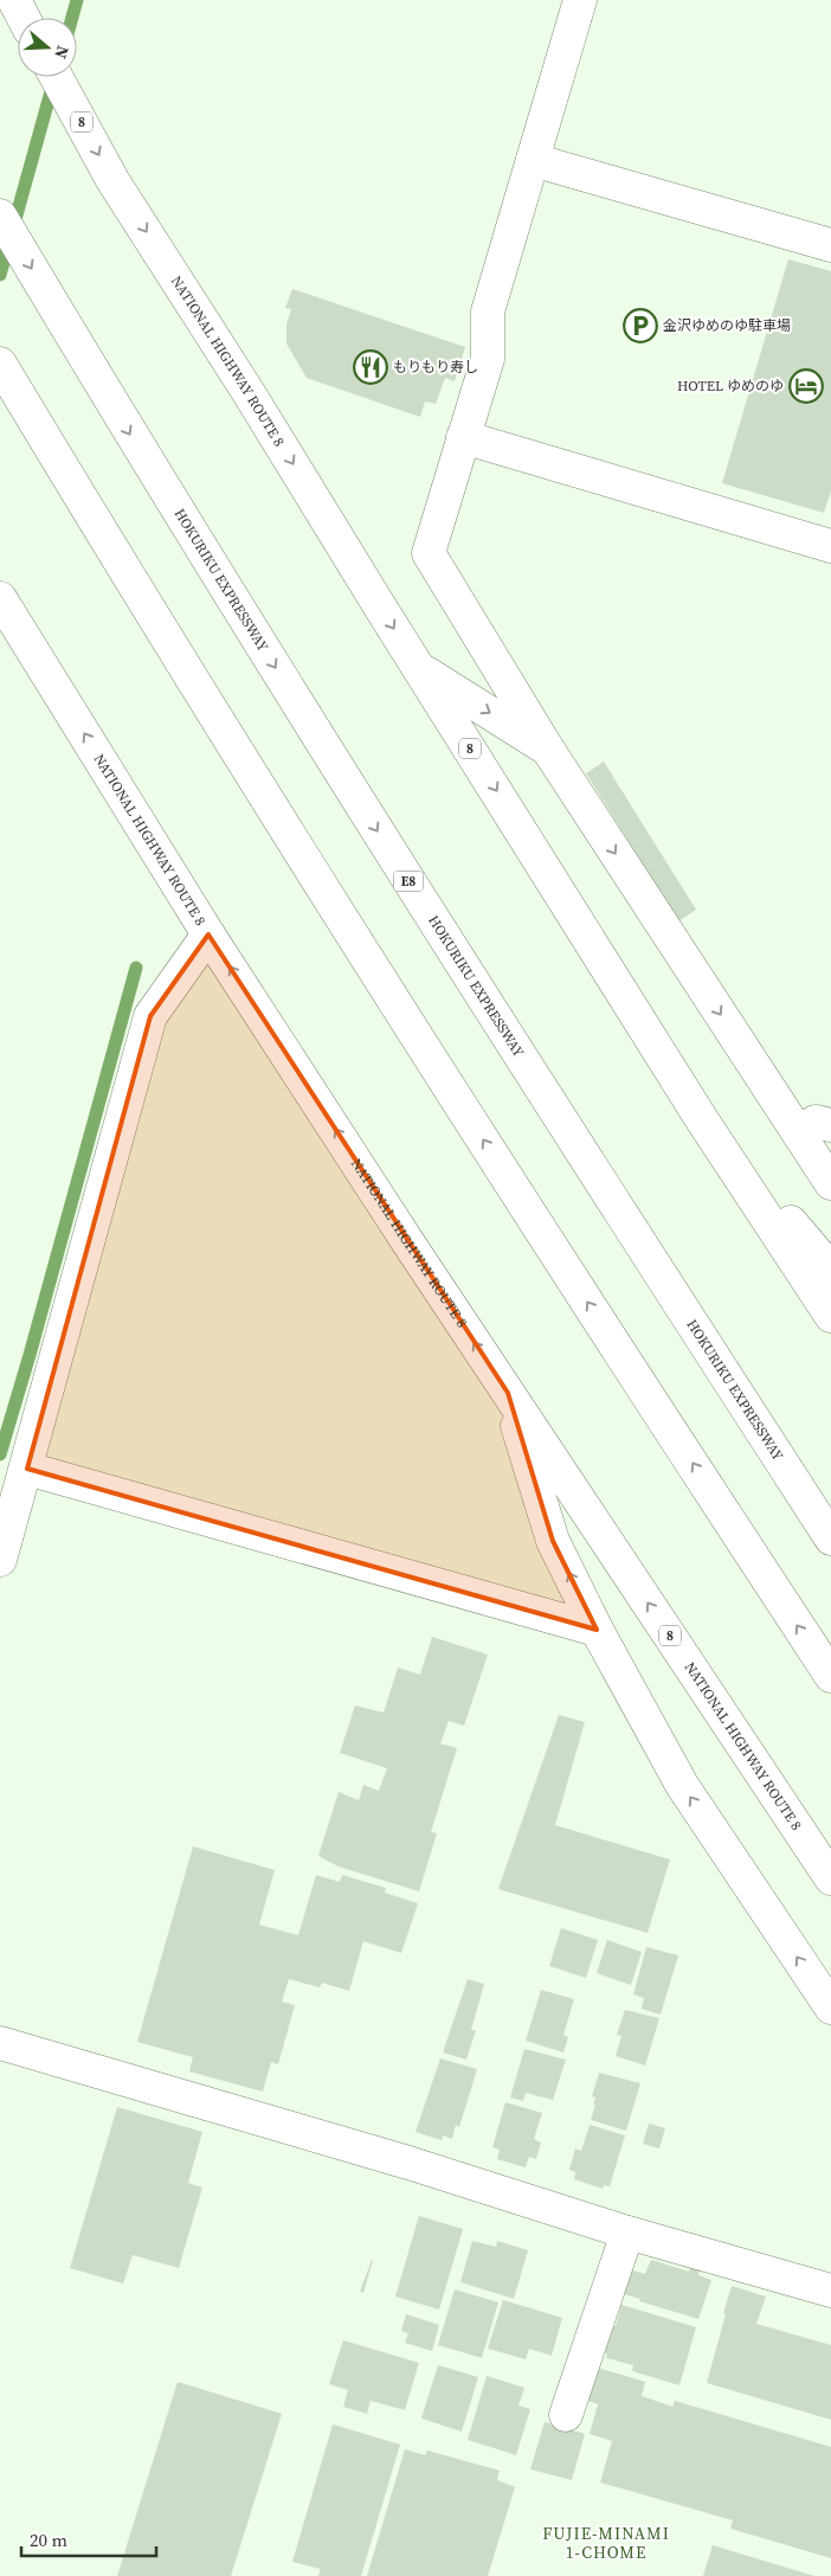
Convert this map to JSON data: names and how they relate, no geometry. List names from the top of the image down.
{
  "streets": {
    "main road": [
      "8",
      "NATIONAL HIGHWAY ROUTE 8",
      "HOKURIKU EXPRESSWAY",
      "E8"
    ]
  },
  "districts": ["FUJIE-MINAMI 1-CHOME"],
  "places": {
    "parking": ["金沢ゆめのゆ駐車場"],
    "restaurant": ["もりもり寿し"],
    "hotel": ["HOTEL ゆめのゆ"]
  },
  "scale_bar": "20 m",
  "north": "right"
}
